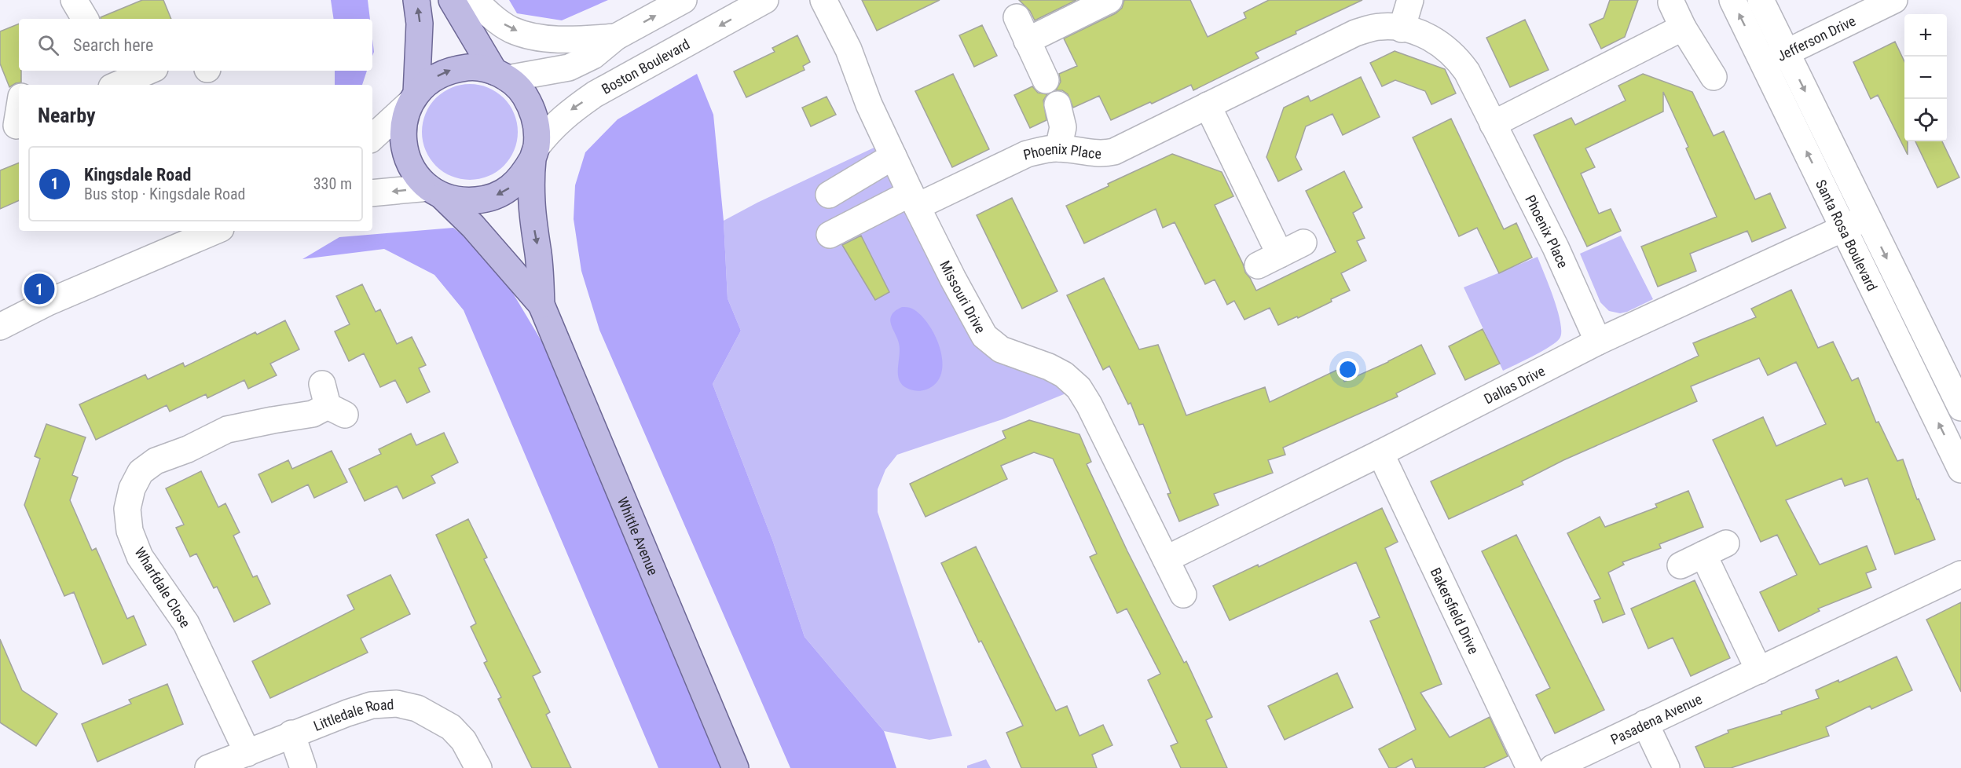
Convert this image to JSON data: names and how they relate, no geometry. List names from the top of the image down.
{
  "streets": {
    "main road": ["Whittle Avenue"],
    "street": [
      "Jefferson Drive",
      "Boston Boulevard",
      "Phoenix Place",
      "Santa Rosa Boulevard",
      "Missouri Drive",
      "Dallas Drive",
      "Wharfdale Close",
      "Bakersfield Drive",
      "Littledale Road",
      "Pasadena Avenue"
    ]
  },
  "crossings": [
    ["Jefferson Drive", "Santa Rosa Boulevard"],
    ["Boston Boulevard", "Whittle Avenue"],
    ["Phoenix Place", "Missouri Drive"],
    ["Phoenix Place", "Dallas Drive"],
    ["Santa Rosa Boulevard", "Dallas Drive"],
    ["Missouri Drive", "Dallas Drive"],
    ["Dallas Drive", "Bakersfield Drive"],
    ["Wharfdale Close", "Littledale Road"]
  ],
  "page": {
    "map_buttons": ["+", "−"],
    "search": "Search here",
    "heading": "Nearby",
    "list": [
      {
        "mark": "1",
        "name": "Kingsdale Road",
        "note": "Bus stop · Kingsdale Road",
        "value": "330 m"
      }
    ],
    "pins": "1"
  }
}
